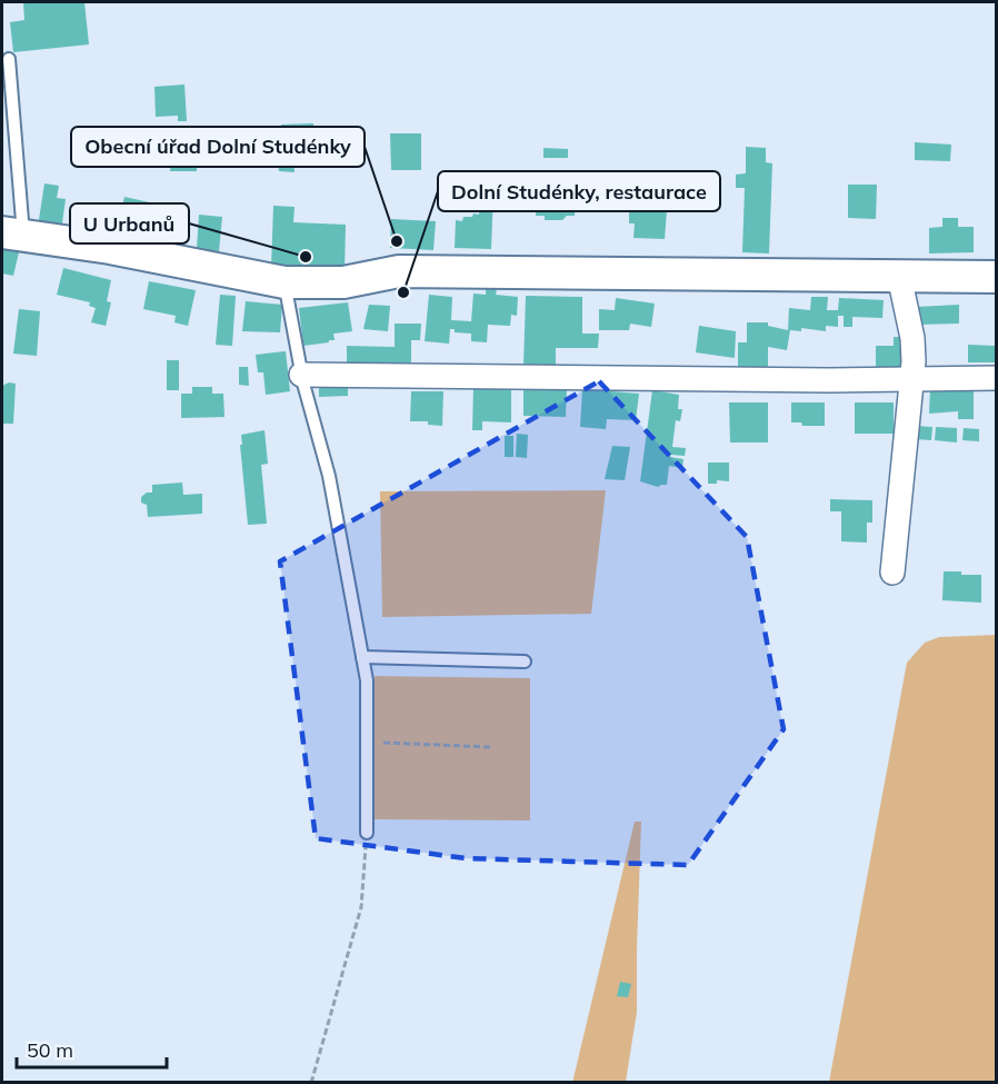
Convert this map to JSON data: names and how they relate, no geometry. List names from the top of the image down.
{
  "places": ["Obecní úřad Dolní Studénky", "U Urbanů", "Dolní Studénky, restaurace"],
  "scale_bar": "50 m"
}
